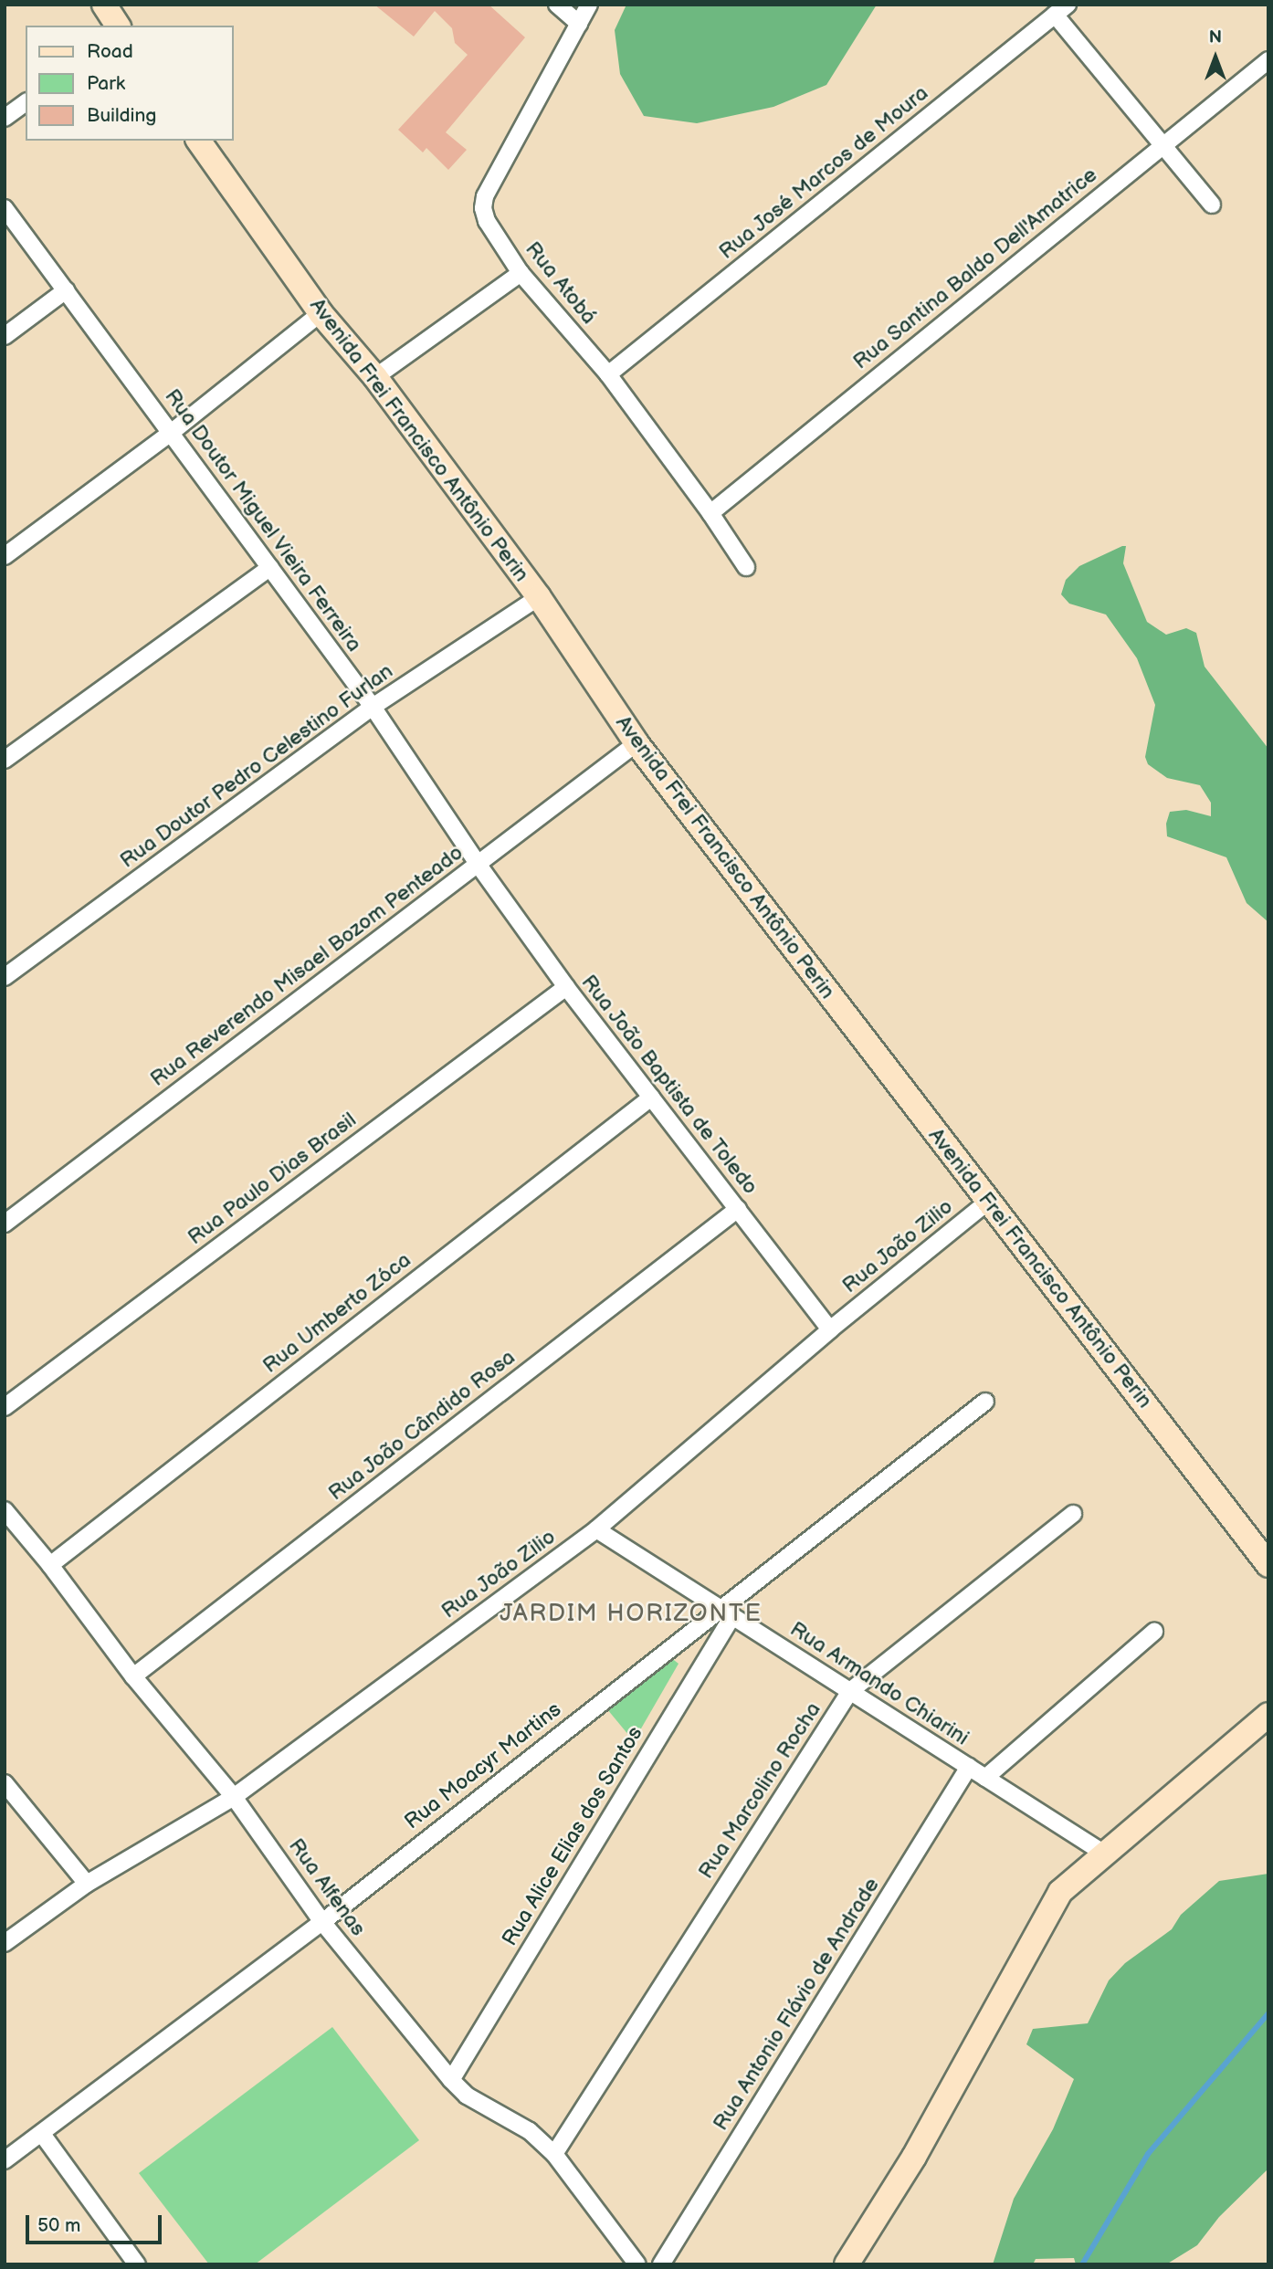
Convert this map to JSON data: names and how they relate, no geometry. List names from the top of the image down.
{
  "streets": {
    "street": [
      "Rua José Marcos de Moura",
      "Rua Santina Baldo Dell'Amatrice",
      "Rua Atobá",
      "Avenida Frei Francisco Antônio Perin",
      "Rua Doutor Miguel Vieira Ferreira",
      "Rua Doutor Pedro Celestino Furlan",
      "Rua Reverendo Misael Bozom Penteado",
      "Rua João Baptista de Toledo",
      "Rua Paulo Dias Brasil",
      "Rua João Zilio",
      "Rua Umberto Zóca",
      "Rua João Cândido Rosa",
      "Rua Armando Chiarini",
      "Rua Moacyr Martins",
      "Rua Marcolino Rocha",
      "Rua Alice Elias dos Santos",
      "Rua Alfenas",
      "Rua Antonio Flávio de Andrade"
    ]
  },
  "crossings": [
    ["Rua José Marcos de Moura", "Rua Atobá"],
    ["Rua Santina Baldo Dell'Amatrice", "Rua Atobá"],
    ["Avenida Frei Francisco Antônio Perin", "Rua Doutor Pedro Celestino Furlan"],
    ["Avenida Frei Francisco Antônio Perin", "Rua Reverendo Misael Bozom Penteado"],
    ["Avenida Frei Francisco Antônio Perin", "Rua João Zilio"],
    ["Rua Doutor Miguel Vieira Ferreira", "Rua Doutor Pedro Celestino Furlan"],
    ["Rua Doutor Miguel Vieira Ferreira", "Rua Reverendo Misael Bozom Penteado"],
    ["Rua Doutor Miguel Vieira Ferreira", "Rua João Baptista de Toledo"],
    ["Rua Reverendo Misael Bozom Penteado", "Rua João Baptista de Toledo"],
    ["Rua João Baptista de Toledo", "Rua Paulo Dias Brasil"],
    ["Rua João Baptista de Toledo", "Rua João Zilio"],
    ["Rua João Baptista de Toledo", "Rua Umberto Zóca"],
    ["Rua João Baptista de Toledo", "Rua João Cândido Rosa"],
    ["Rua João Zilio", "Rua Armando Chiarini"],
    ["Rua João Zilio", "Rua Alfenas"],
    ["Rua Umberto Zóca", "Rua Alfenas"],
    ["Rua João Cândido Rosa", "Rua Alfenas"],
    ["Rua Armando Chiarini", "Rua Moacyr Martins"],
    ["Rua Armando Chiarini", "Rua Marcolino Rocha"],
    ["Rua Armando Chiarini", "Rua Alice Elias dos Santos"],
    ["Rua Armando Chiarini", "Rua Antonio Flávio de Andrade"],
    ["Rua Moacyr Martins", "Rua Alice Elias dos Santos"],
    ["Rua Moacyr Martins", "Rua Alfenas"],
    ["Rua Marcolino Rocha", "Rua Alfenas"],
    ["Rua Alice Elias dos Santos", "Rua Alfenas"]
  ],
  "districts": ["JARDIM HORIZONTE"],
  "legend": ["Road", "Park", "Building"],
  "scale_bar": "50 m",
  "north": "top"
}
